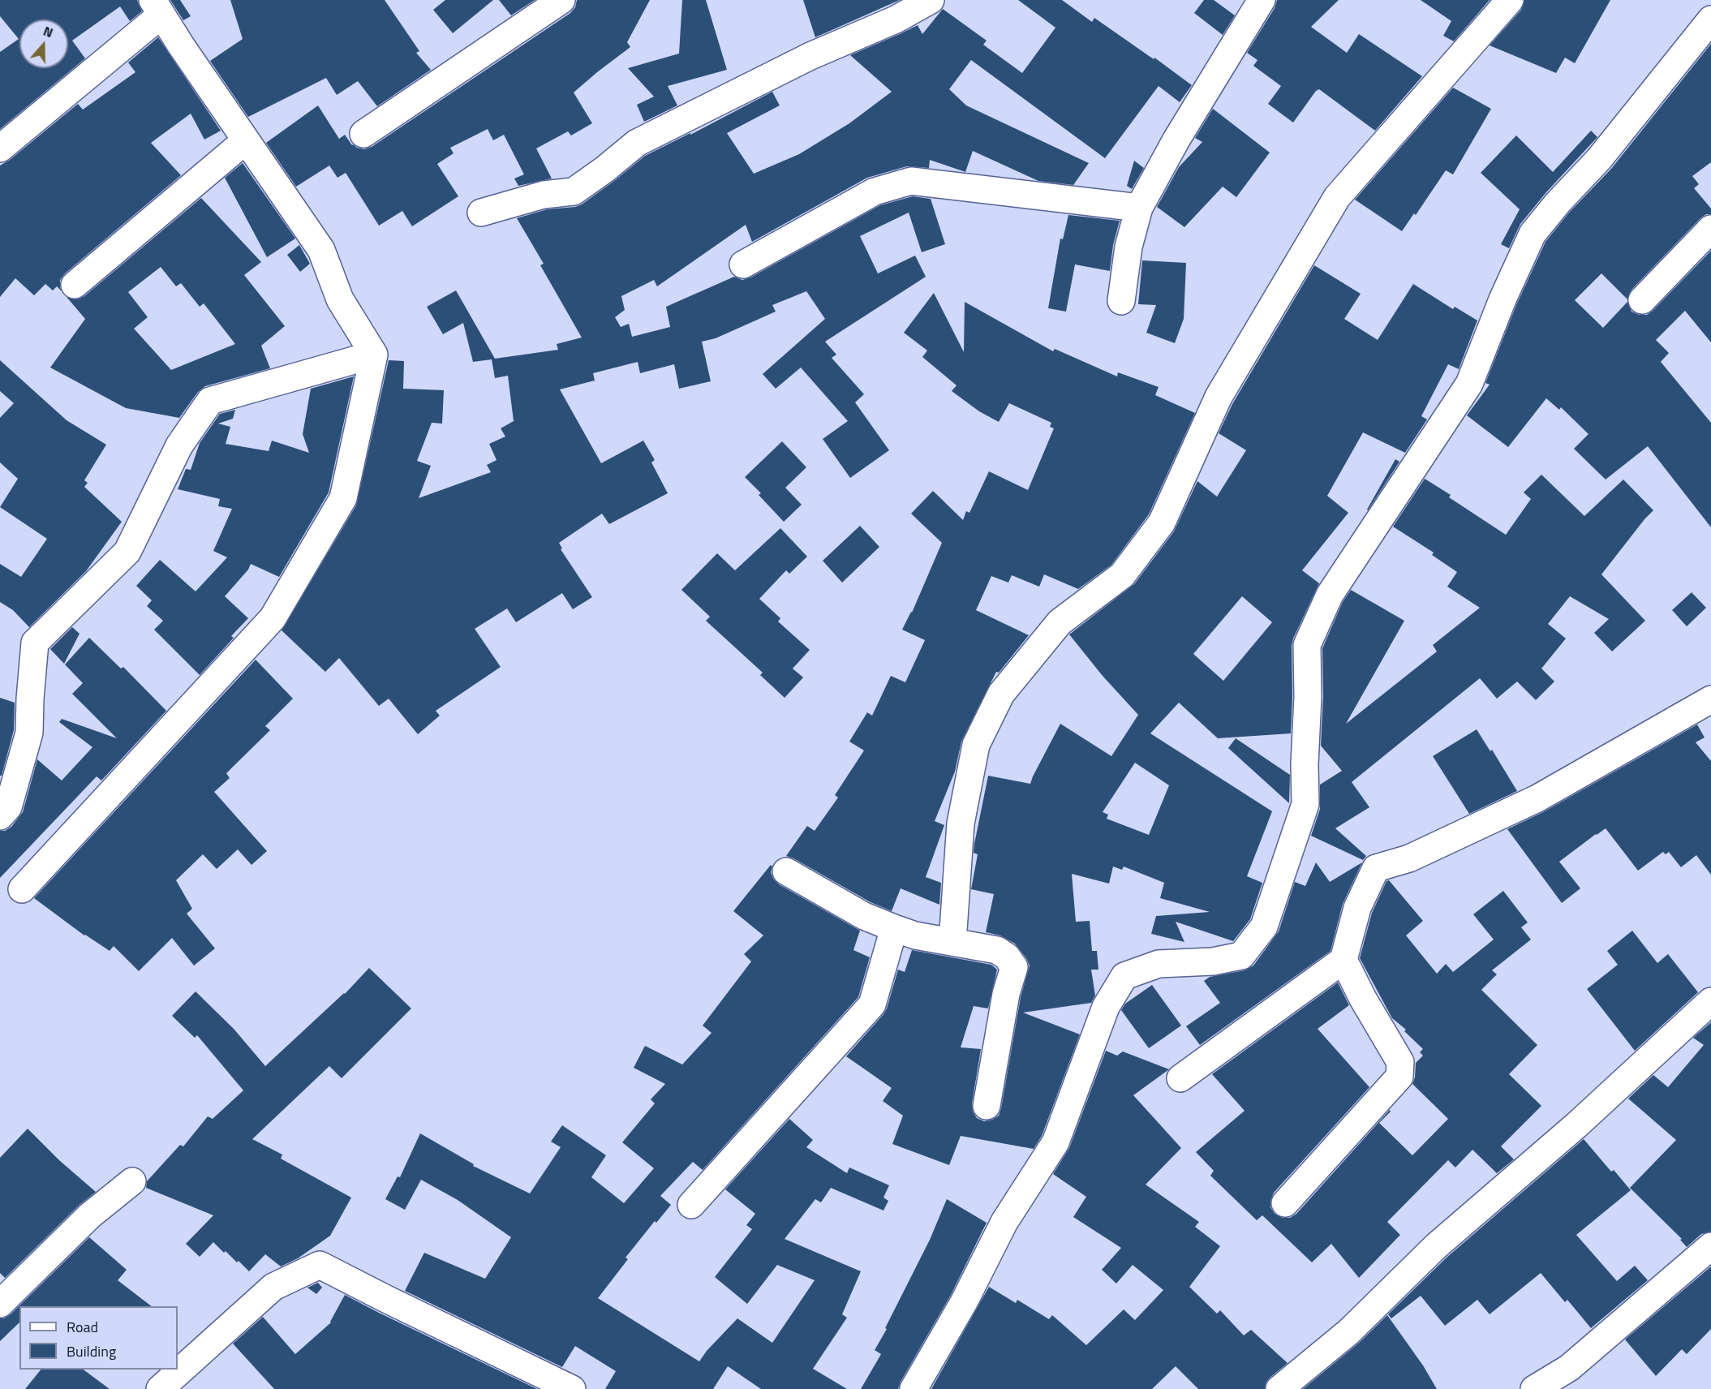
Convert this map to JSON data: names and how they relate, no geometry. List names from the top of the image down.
{
  "legend": ["Road", "Building"],
  "north": "top"
}
